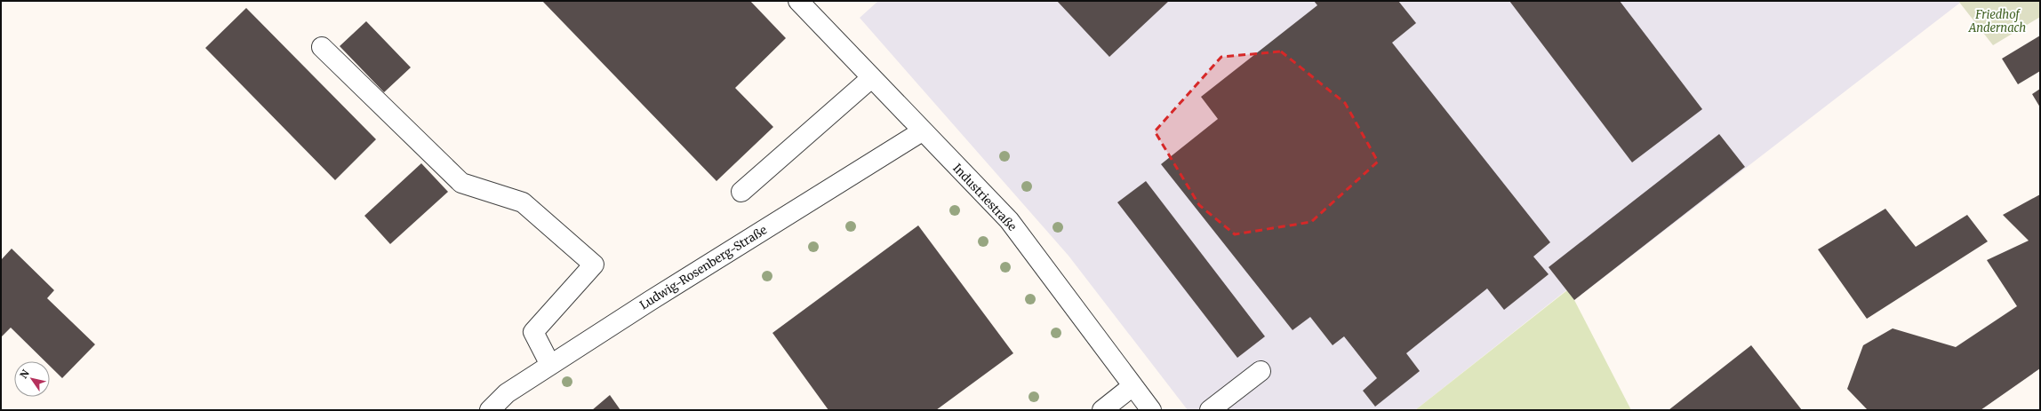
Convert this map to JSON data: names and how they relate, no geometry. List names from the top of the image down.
{
  "streets": {
    "street": ["Industriestraße", "Ludwig-Rosenberg-Straße"]
  },
  "crossings": [
    ["Industriestraße", "Ludwig-Rosenberg-Straße"]
  ],
  "parks": ["Friedhof Andernach"],
  "north": "top left"
}
